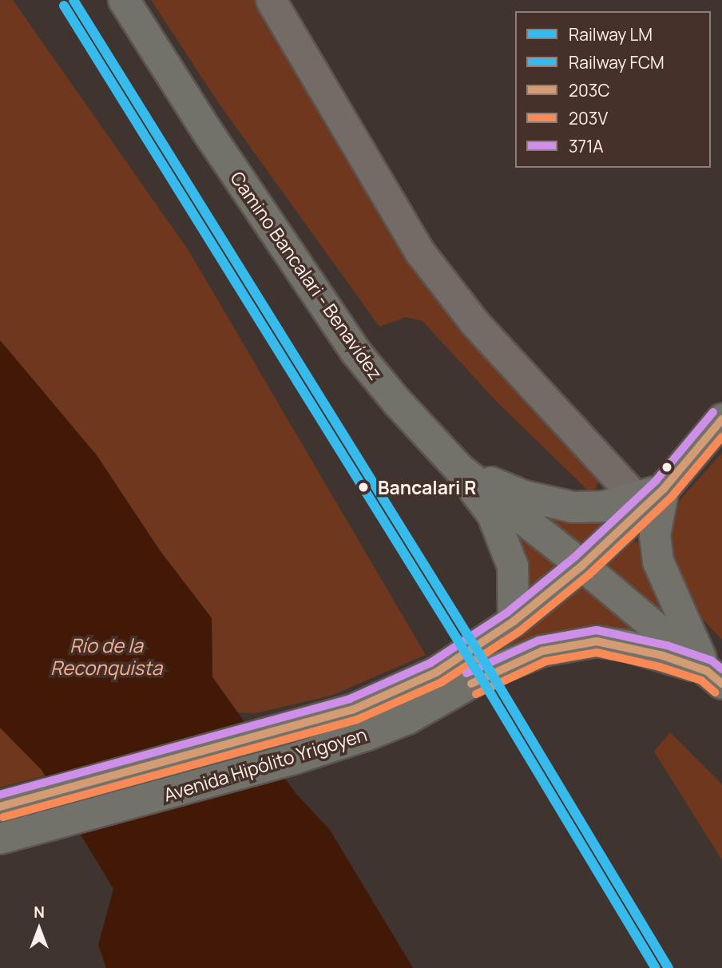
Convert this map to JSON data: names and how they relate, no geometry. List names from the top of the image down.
{
  "streets": {
    "main road": ["Camino Bancalari - Benavídez", "Avenida Hipólito Yrigoyen"]
  },
  "crossings": [
    ["Camino Bancalari - Benavídez", "Avenida Hipólito Yrigoyen"]
  ],
  "water": ["Río de la Reconquista"],
  "places": ["Bancalari R"],
  "lines": [
    "rail line LM",
    "rail line FCM",
    "transit line 371A",
    "transit line 203C",
    "transit line 203V"
  ],
  "legend": [
    "Railway LM",
    "Railway FCM",
    "203C",
    "203V",
    "371A"
  ],
  "north": "top"
}
